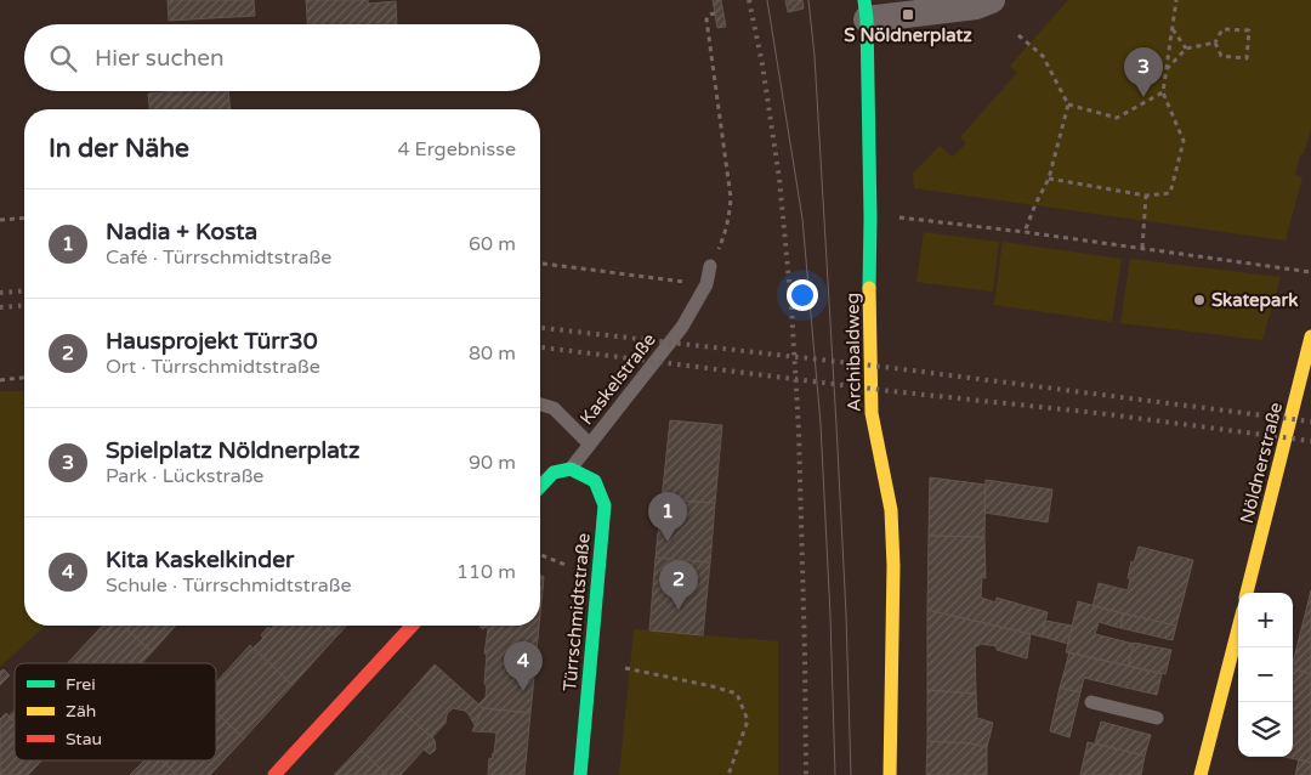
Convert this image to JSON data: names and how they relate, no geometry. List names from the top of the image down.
{
  "streets": {
    "street": [
      "Archibaldweg",
      "Kaskelstraße",
      "Nöldnerstraße",
      "Türrschmidtstraße"
    ]
  },
  "crossings": [
    ["Kaskelstraße", "Türrschmidtstraße"]
  ],
  "places": {
    "transit": ["S Nöldnerplatz"],
    "other": ["Skatepark"]
  },
  "legend": ["Frei", "Zäh", "Stau"],
  "page": {
    "search": "Hier suchen",
    "pins": [
      "3",
      "1",
      "2",
      "4"
    ],
    "heading": ["In der Nähe", "4 Ergebnisse"],
    "list": [
      {
        "mark": "1",
        "name": "Nadia + Kosta",
        "note": "Café · Türrschmidtstraße",
        "value": "60 m"
      },
      {
        "mark": "2",
        "name": "Hausprojekt Türr30",
        "note": "Ort · Türrschmidtstraße",
        "value": "80 m"
      },
      {
        "mark": "3",
        "name": "Spielplatz Nöldnerplatz",
        "note": "Park · Lückstraße",
        "value": "90 m"
      },
      {
        "mark": "4",
        "name": "Kita Kaskelkinder",
        "note": "Schule · Türrschmidtstraße",
        "value": "110 m"
      }
    ],
    "map_buttons": ["+", "−"]
  }
}
